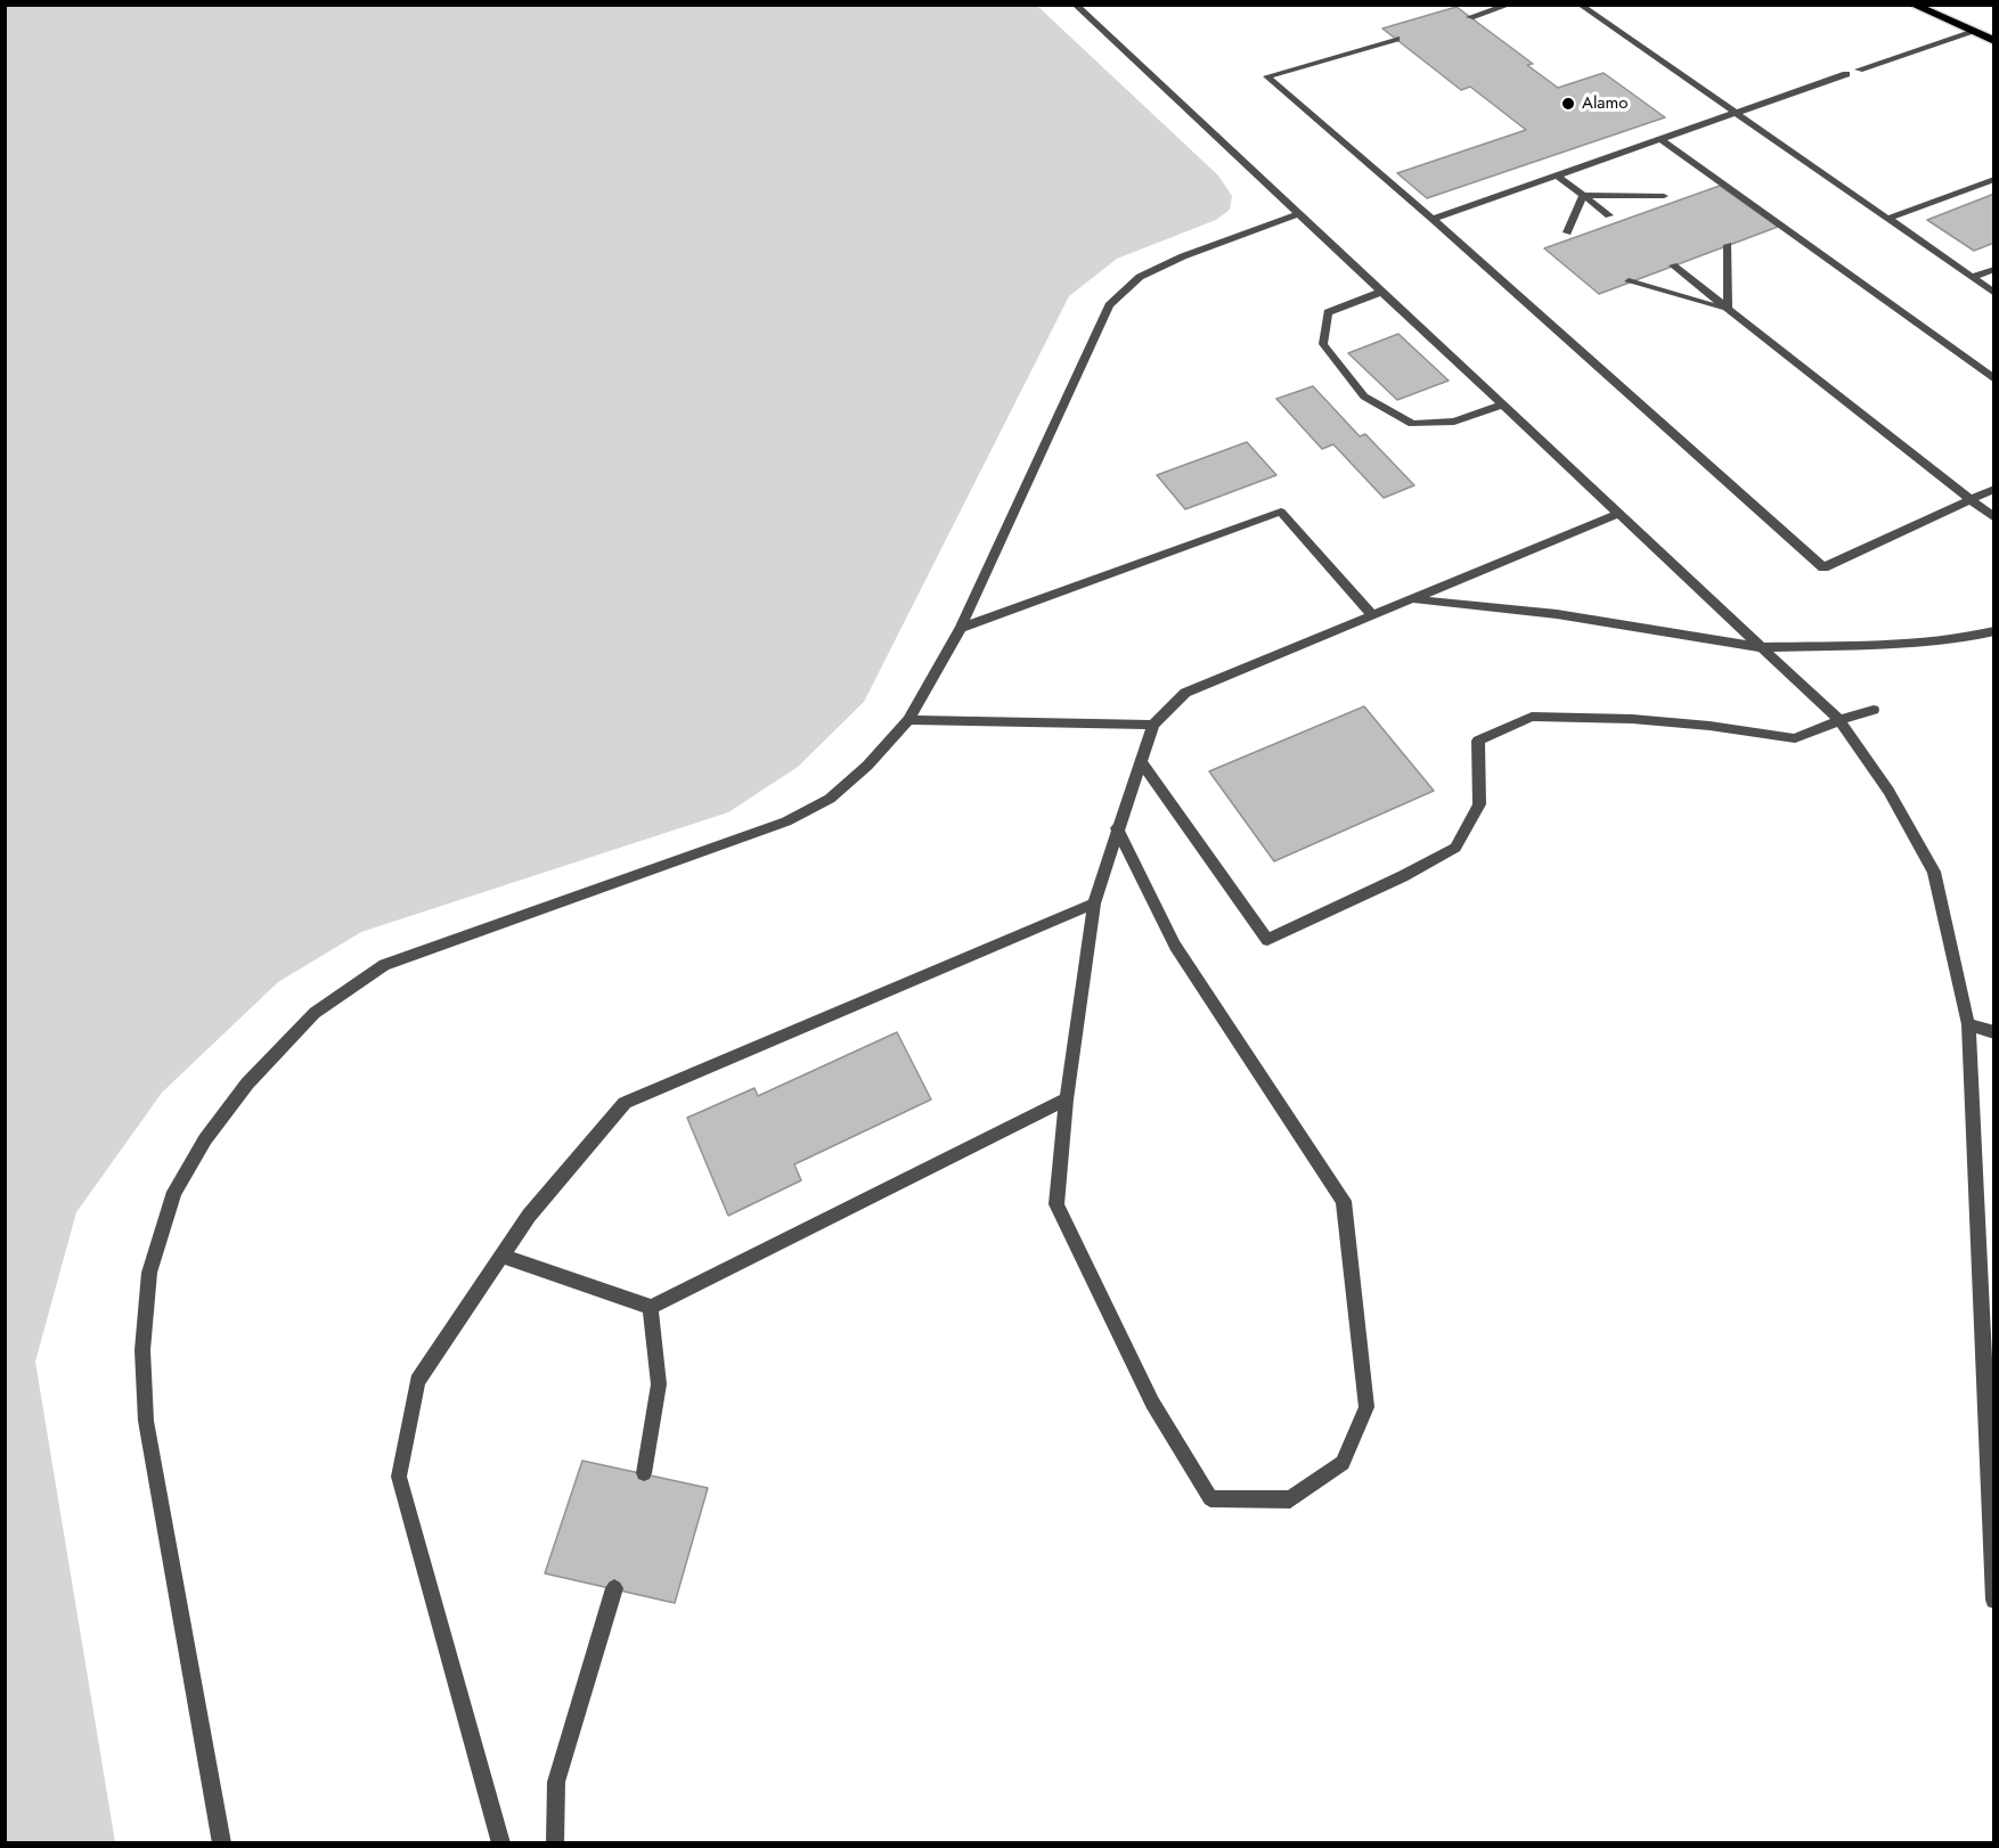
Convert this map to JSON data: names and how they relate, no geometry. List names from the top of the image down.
{
  "places": ["Alamo"]
}
